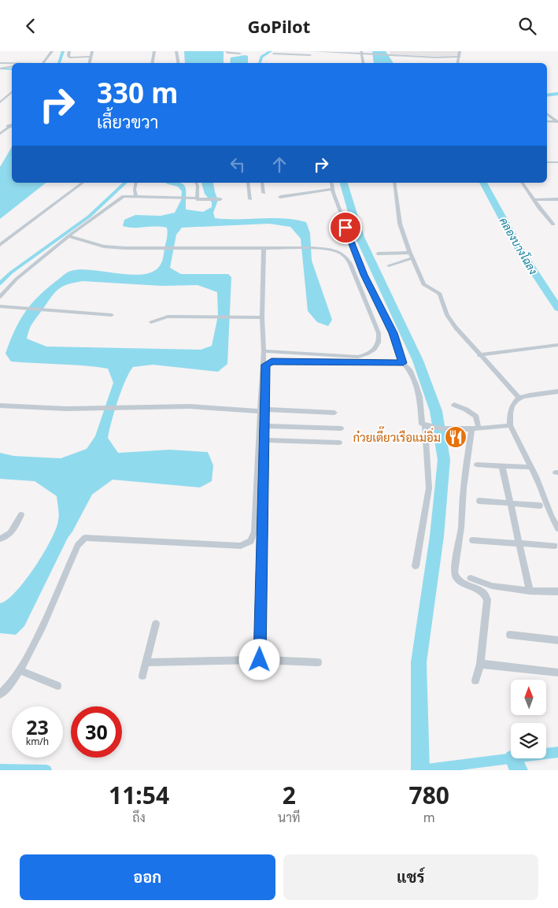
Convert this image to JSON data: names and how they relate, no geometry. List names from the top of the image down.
{
  "water": ["คลองบางโฉลง"],
  "places": {
    "restaurant": ["ก๋วยเตี๊ยวเรือแม่อิ่ม"]
  },
  "north": "top",
  "page": {
    "header": "GoPilot",
    "turn": ["330 m", "เลี้ยวขวา"],
    "speed": "23 km/h",
    "limit": "30",
    "eta": [
      "11:54",
      "ถึง",
      "2",
      "นาที",
      "780",
      "m"
    ],
    "buttons": ["ออก", "แชร์"]
  }
}
